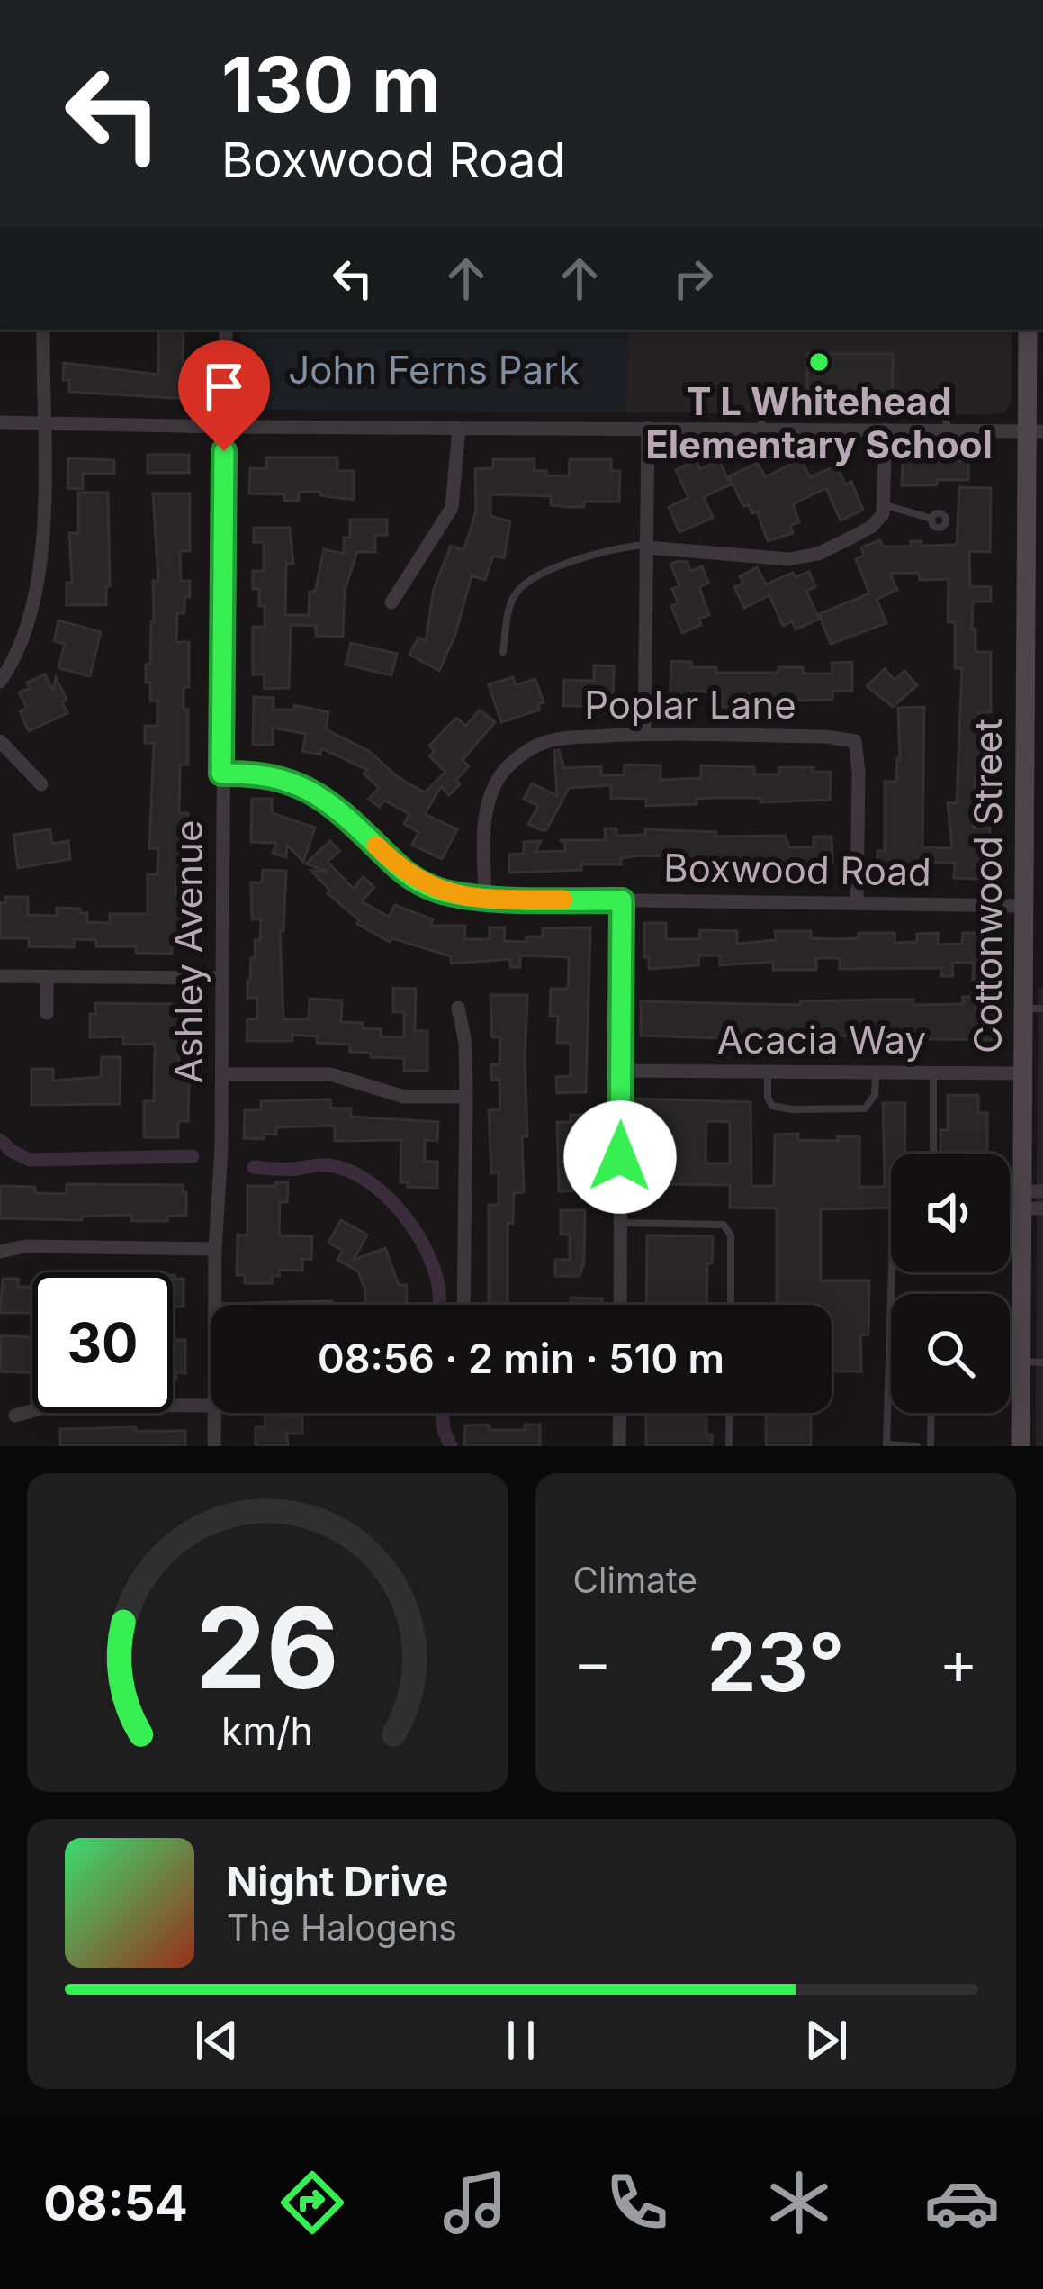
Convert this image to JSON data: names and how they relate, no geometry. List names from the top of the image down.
{
  "streets": {
    "street": [
      "Poplar Lane",
      "Boxwood Road",
      "Cottonwood Street",
      "Ashley Avenue",
      "Acacia Way"
    ]
  },
  "crossings": [
    ["Poplar Lane", "Boxwood Road"],
    ["Boxwood Road", "Cottonwood Street"],
    ["Boxwood Road", "Ashley Avenue"],
    ["Cottonwood Street", "Acacia Way"]
  ],
  "parks": ["John Ferns Park"],
  "places": ["T L Whitehead Elementary School"],
  "page": {
    "turn": ["130 m", "Boxwood Road"],
    "limit": "30",
    "trip": "08:56 · 2 min · 510 m",
    "tile": "Climate",
    "heat": ["−", "23°", "+"],
    "song": ["Night Drive", "The Halogens"],
    "tabs": "08:54",
    "gauge": ["26", "km/h"]
  }
}
